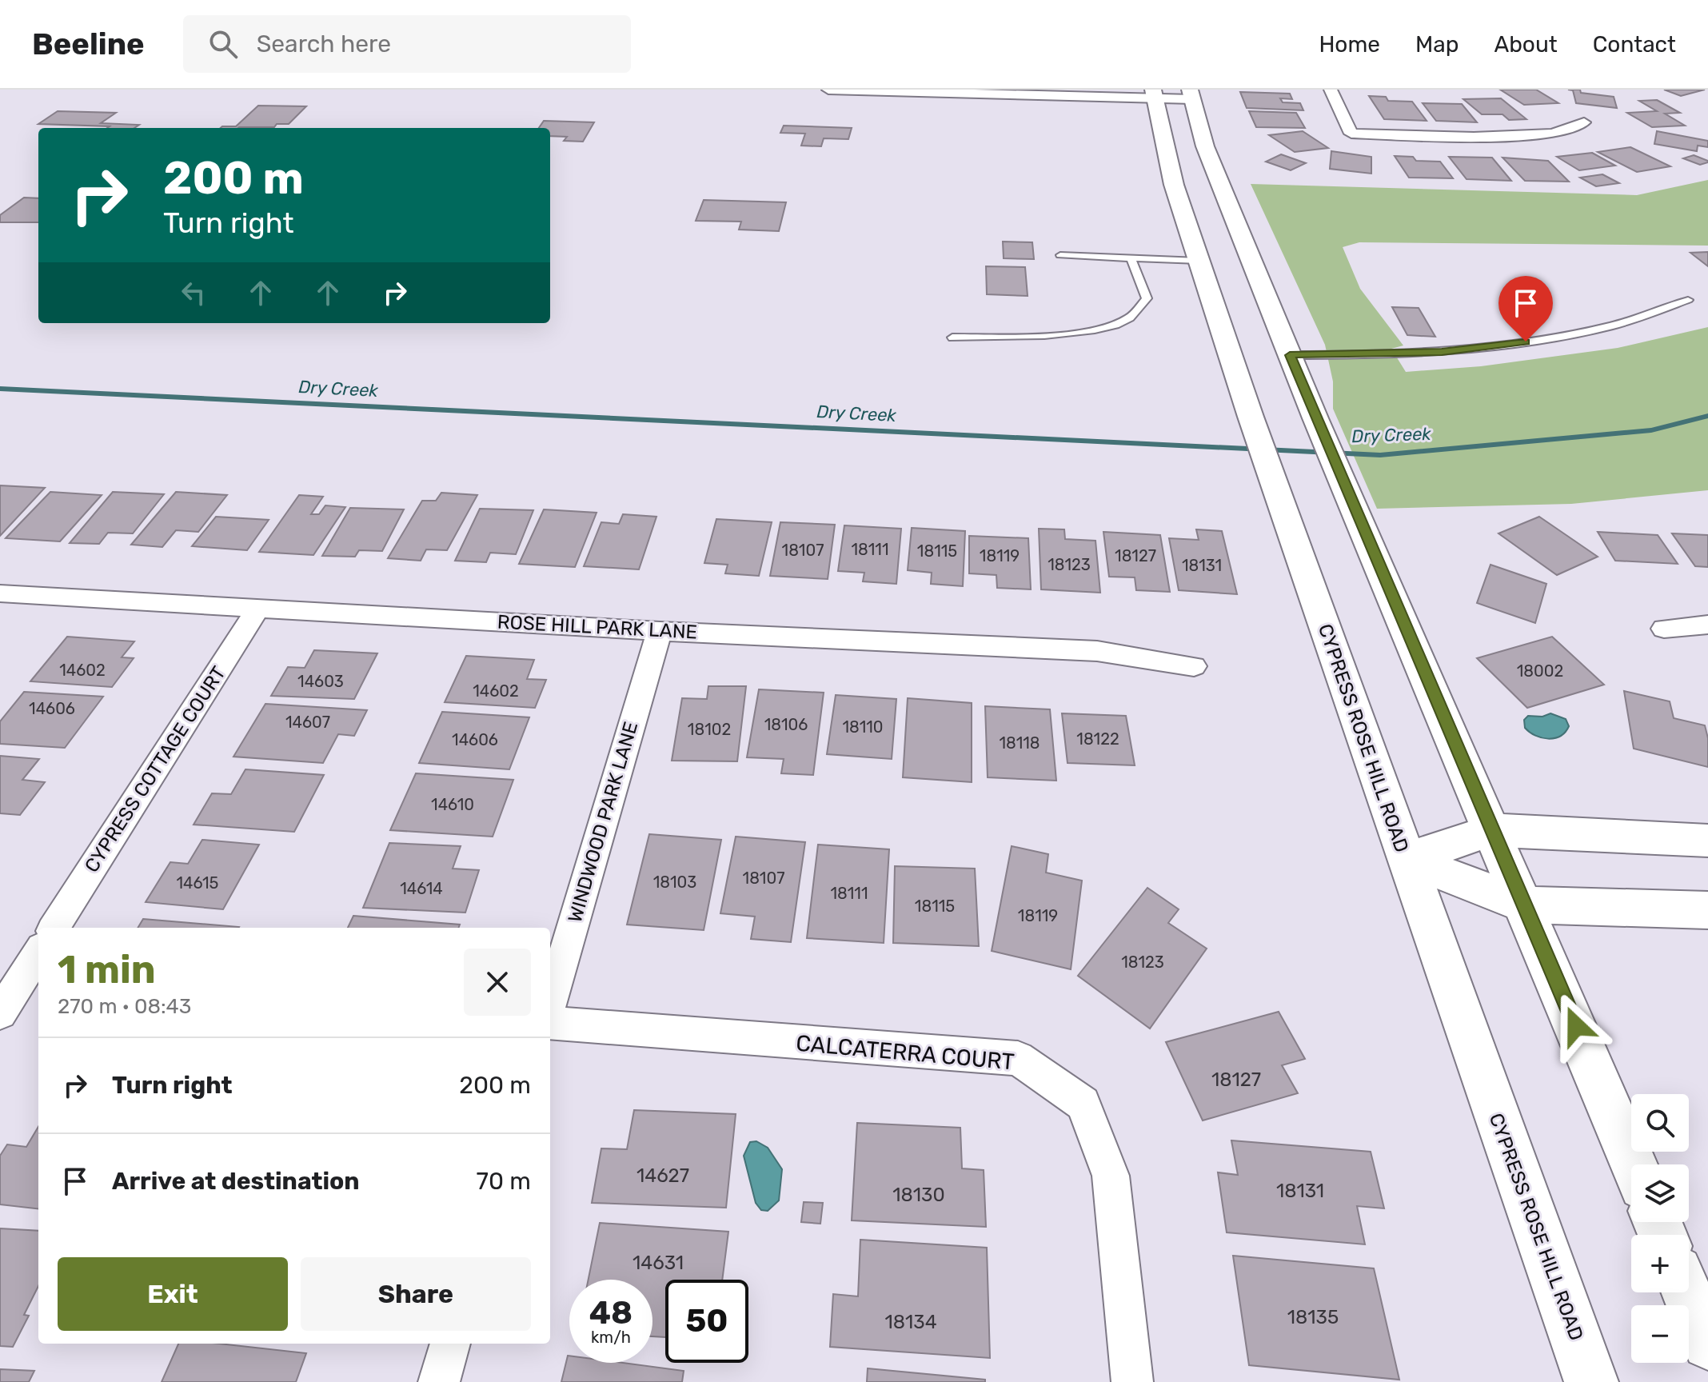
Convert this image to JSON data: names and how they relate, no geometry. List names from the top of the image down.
{
  "streets": {
    "main road": ["CYPRESS ROSE HILL ROAD"],
    "street": [
      "ROSE HILL PARK LANE",
      "CYPRESS COTTAGE COURT",
      "WINDWOOD PARK LANE",
      "CALCATERRA COURT"
    ]
  },
  "crossings": [
    ["ROSE HILL PARK LANE", "CYPRESS COTTAGE COURT"],
    ["ROSE HILL PARK LANE", "WINDWOOD PARK LANE"]
  ],
  "water": ["Dry Creek"],
  "house_numbers": [
    "18111",
    "18107",
    "18115",
    "18119",
    "18127",
    "18123",
    "18131",
    "14602",
    "18002",
    "14603",
    "14602",
    "14606",
    "14607",
    "18106",
    "18110",
    "18102",
    "18122",
    "14606",
    "18118",
    "14610",
    "18107",
    "18103",
    "14615",
    "14614",
    "18111",
    "18115",
    "18119",
    "18123",
    "18127",
    "14627",
    "18131",
    "18130",
    "14631",
    "18135",
    "18134"
  ],
  "page": {
    "header": "Beeline",
    "search": "Search here",
    "nav": [
      "Home",
      "Map",
      "About",
      "Contact"
    ],
    "turn": ["200 m", "Turn right"],
    "heading": ["1 min", "270 m · 08:43"],
    "list": [
      {
        "name": "Turn right",
        "value": "200 m"
      },
      {
        "name": "Arrive at destination",
        "value": "70 m"
      }
    ],
    "map_buttons": ["+", "−"],
    "buttons": ["Exit", "Share"],
    "speed": "48 km/h",
    "limit": "50"
  }
}
